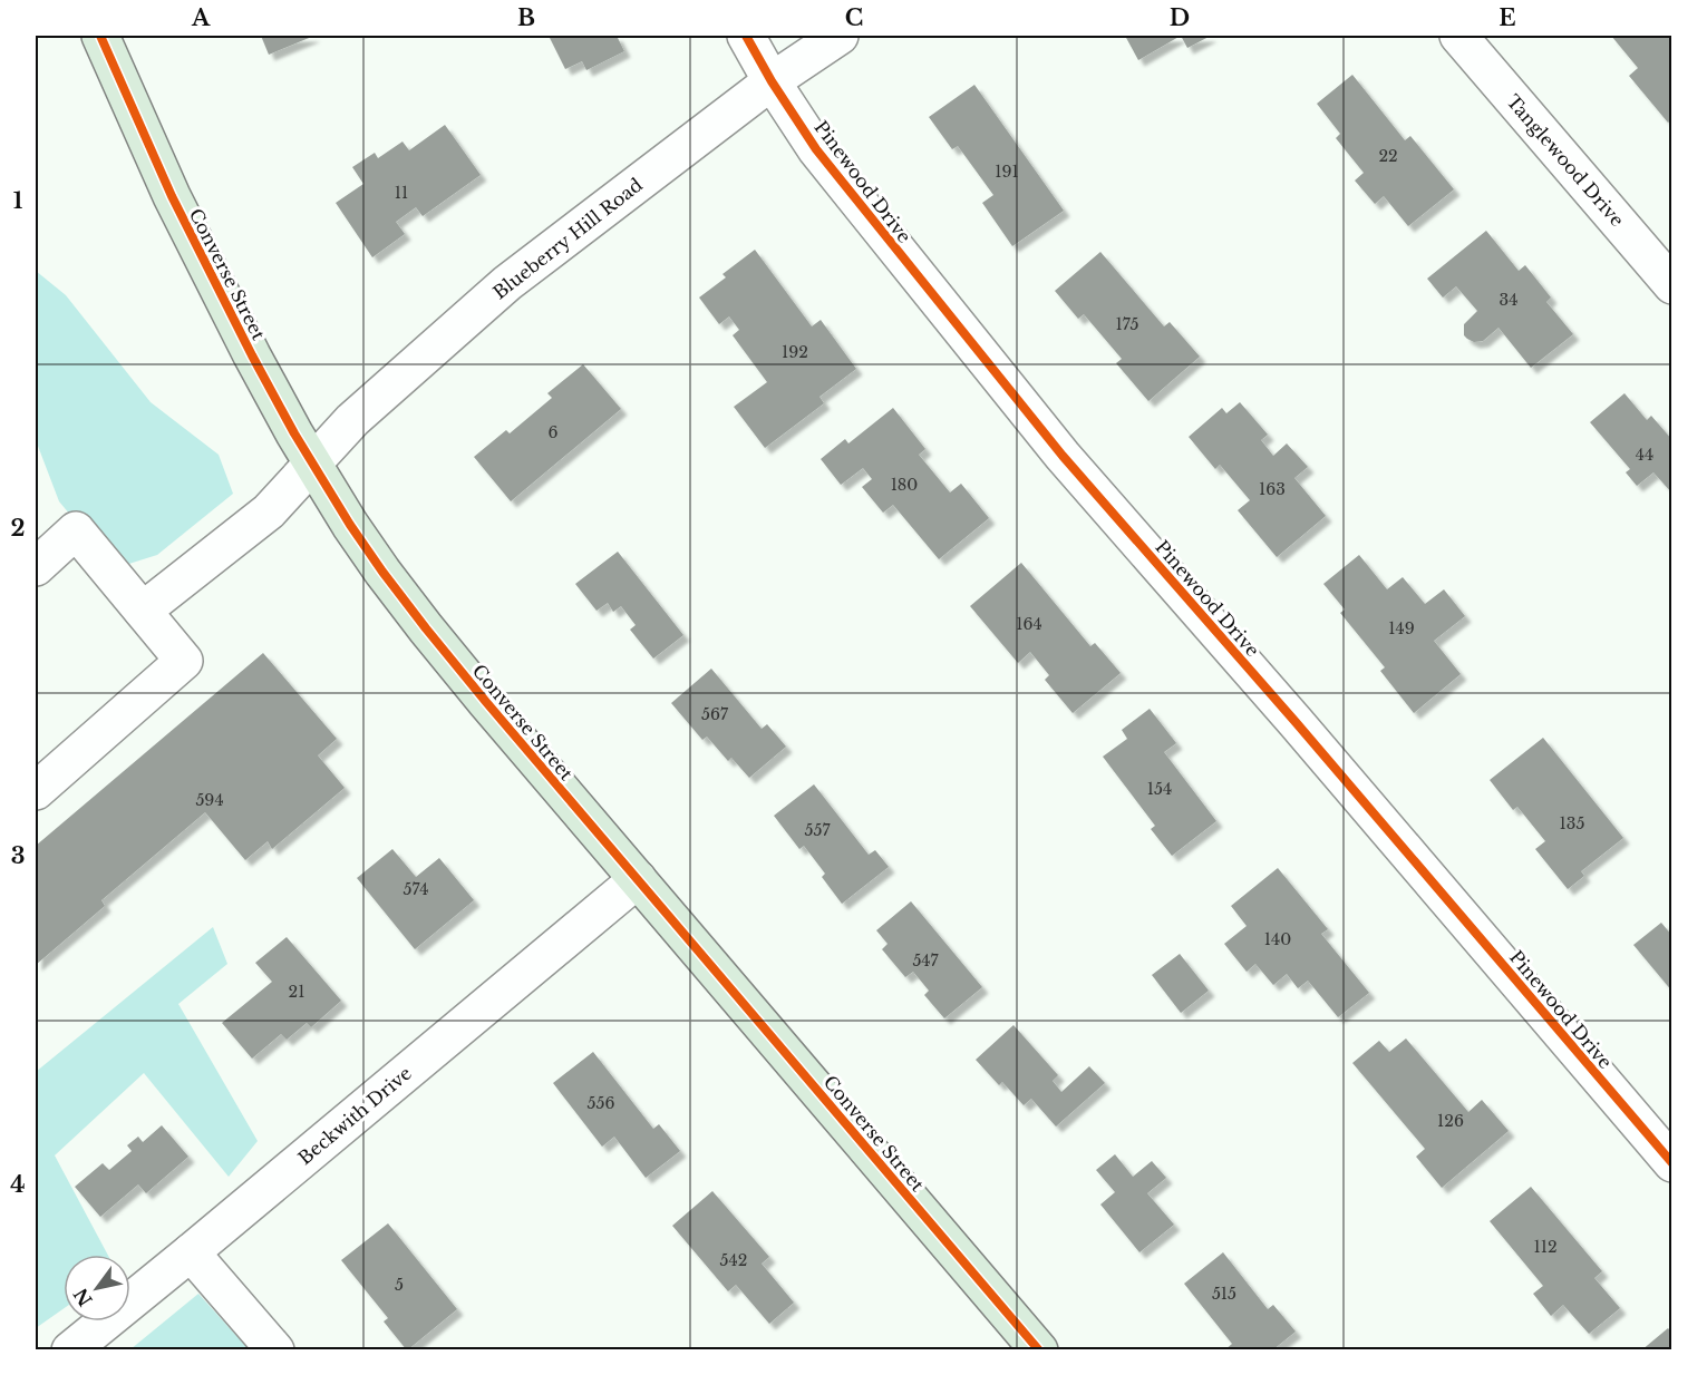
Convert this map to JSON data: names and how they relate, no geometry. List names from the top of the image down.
{
  "streets": {
    "main road": ["Converse Street"],
    "street": [
      "Tanglewood Drive",
      "Pinewood Drive",
      "Blueberry Hill Road",
      "Beckwith Drive"
    ]
  },
  "crossings": [
    ["Pinewood Drive", "Blueberry Hill Road"],
    ["Blueberry Hill Road", "Converse Street"],
    ["Converse Street", "Beckwith Drive"]
  ],
  "house_numbers": [
    "22",
    "191",
    "11",
    "34",
    "175",
    "192",
    "6",
    "44",
    "180",
    "163",
    "164",
    "149",
    "567",
    "154",
    "594",
    "135",
    "557",
    "574",
    "140",
    "547",
    "21",
    "556",
    "126",
    "112",
    "542",
    "5",
    "515"
  ],
  "north": "bottom left",
  "grid": {
    "columns": [
      "A",
      "B",
      "C",
      "D",
      "E"
    ],
    "rows": [
      "1",
      "2",
      "3",
      "4"
    ]
  }
}
